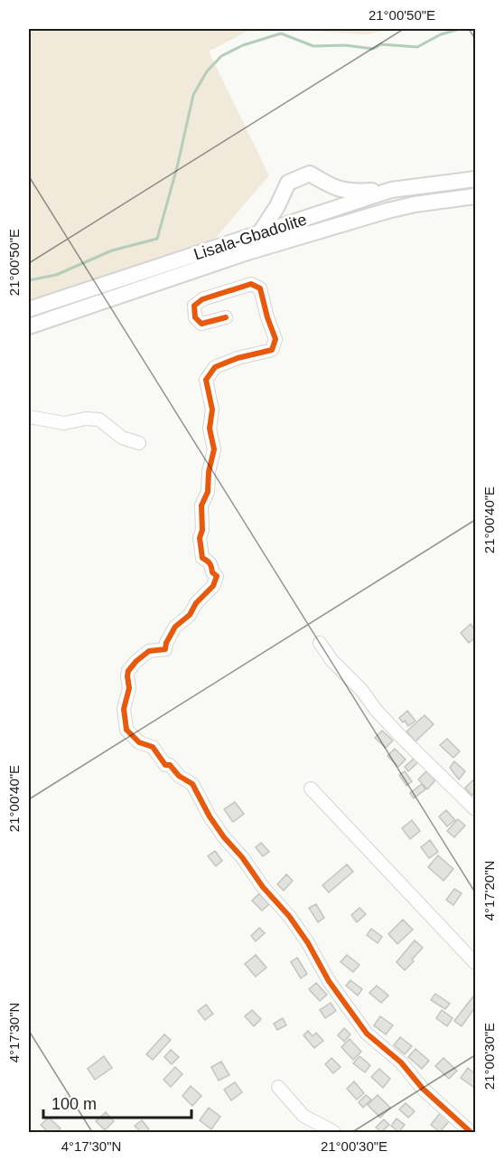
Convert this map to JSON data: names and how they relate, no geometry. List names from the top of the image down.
{
  "streets": {
    "main road": ["Lisala-Gbadolite"]
  },
  "scale_bar": "100 m",
  "coordinates": [
    "21°00'50\"E",
    "21°00'40\"E",
    "4°17'20\"N",
    "4°17'30\"N",
    "21°00'30\"E"
  ]
}
